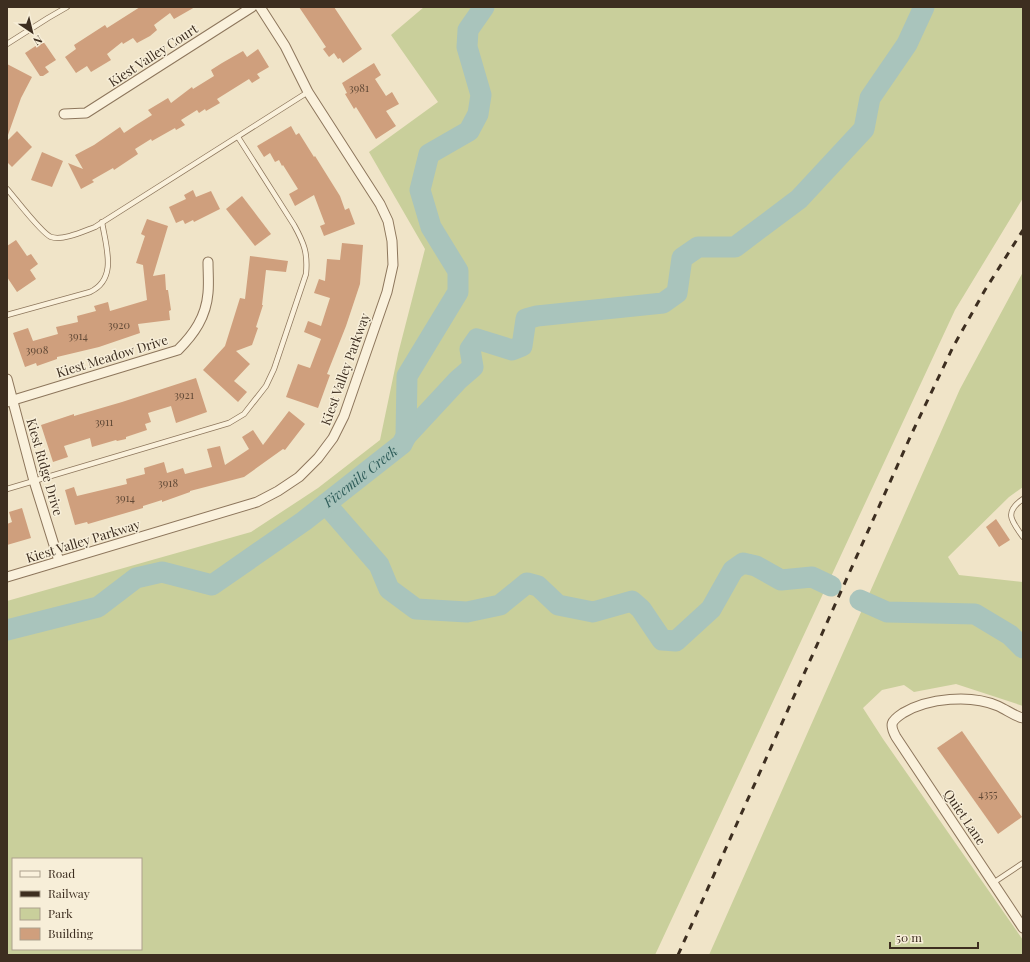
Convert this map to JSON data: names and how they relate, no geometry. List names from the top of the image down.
{
  "streets": {
    "street": [
      "Kiest Valley Court",
      "Kiest Meadow Drive",
      "Kiest Valley Parkway",
      "Kiest Ridge Drive",
      "Quiet Lane"
    ]
  },
  "crossings": [
    ["Kiest Meadow Drive", "Kiest Ridge Drive"],
    ["Kiest Valley Parkway", "Kiest Ridge Drive"]
  ],
  "water": ["Fivemile Creek"],
  "house_numbers": [
    "3981",
    "3920",
    "3914",
    "3908",
    "3921",
    "3911",
    "3918",
    "3914",
    "4355"
  ],
  "legend": [
    "Road",
    "Railway",
    "Park",
    "Building"
  ],
  "scale_bar": "50 m",
  "north": "bottom right"
}
